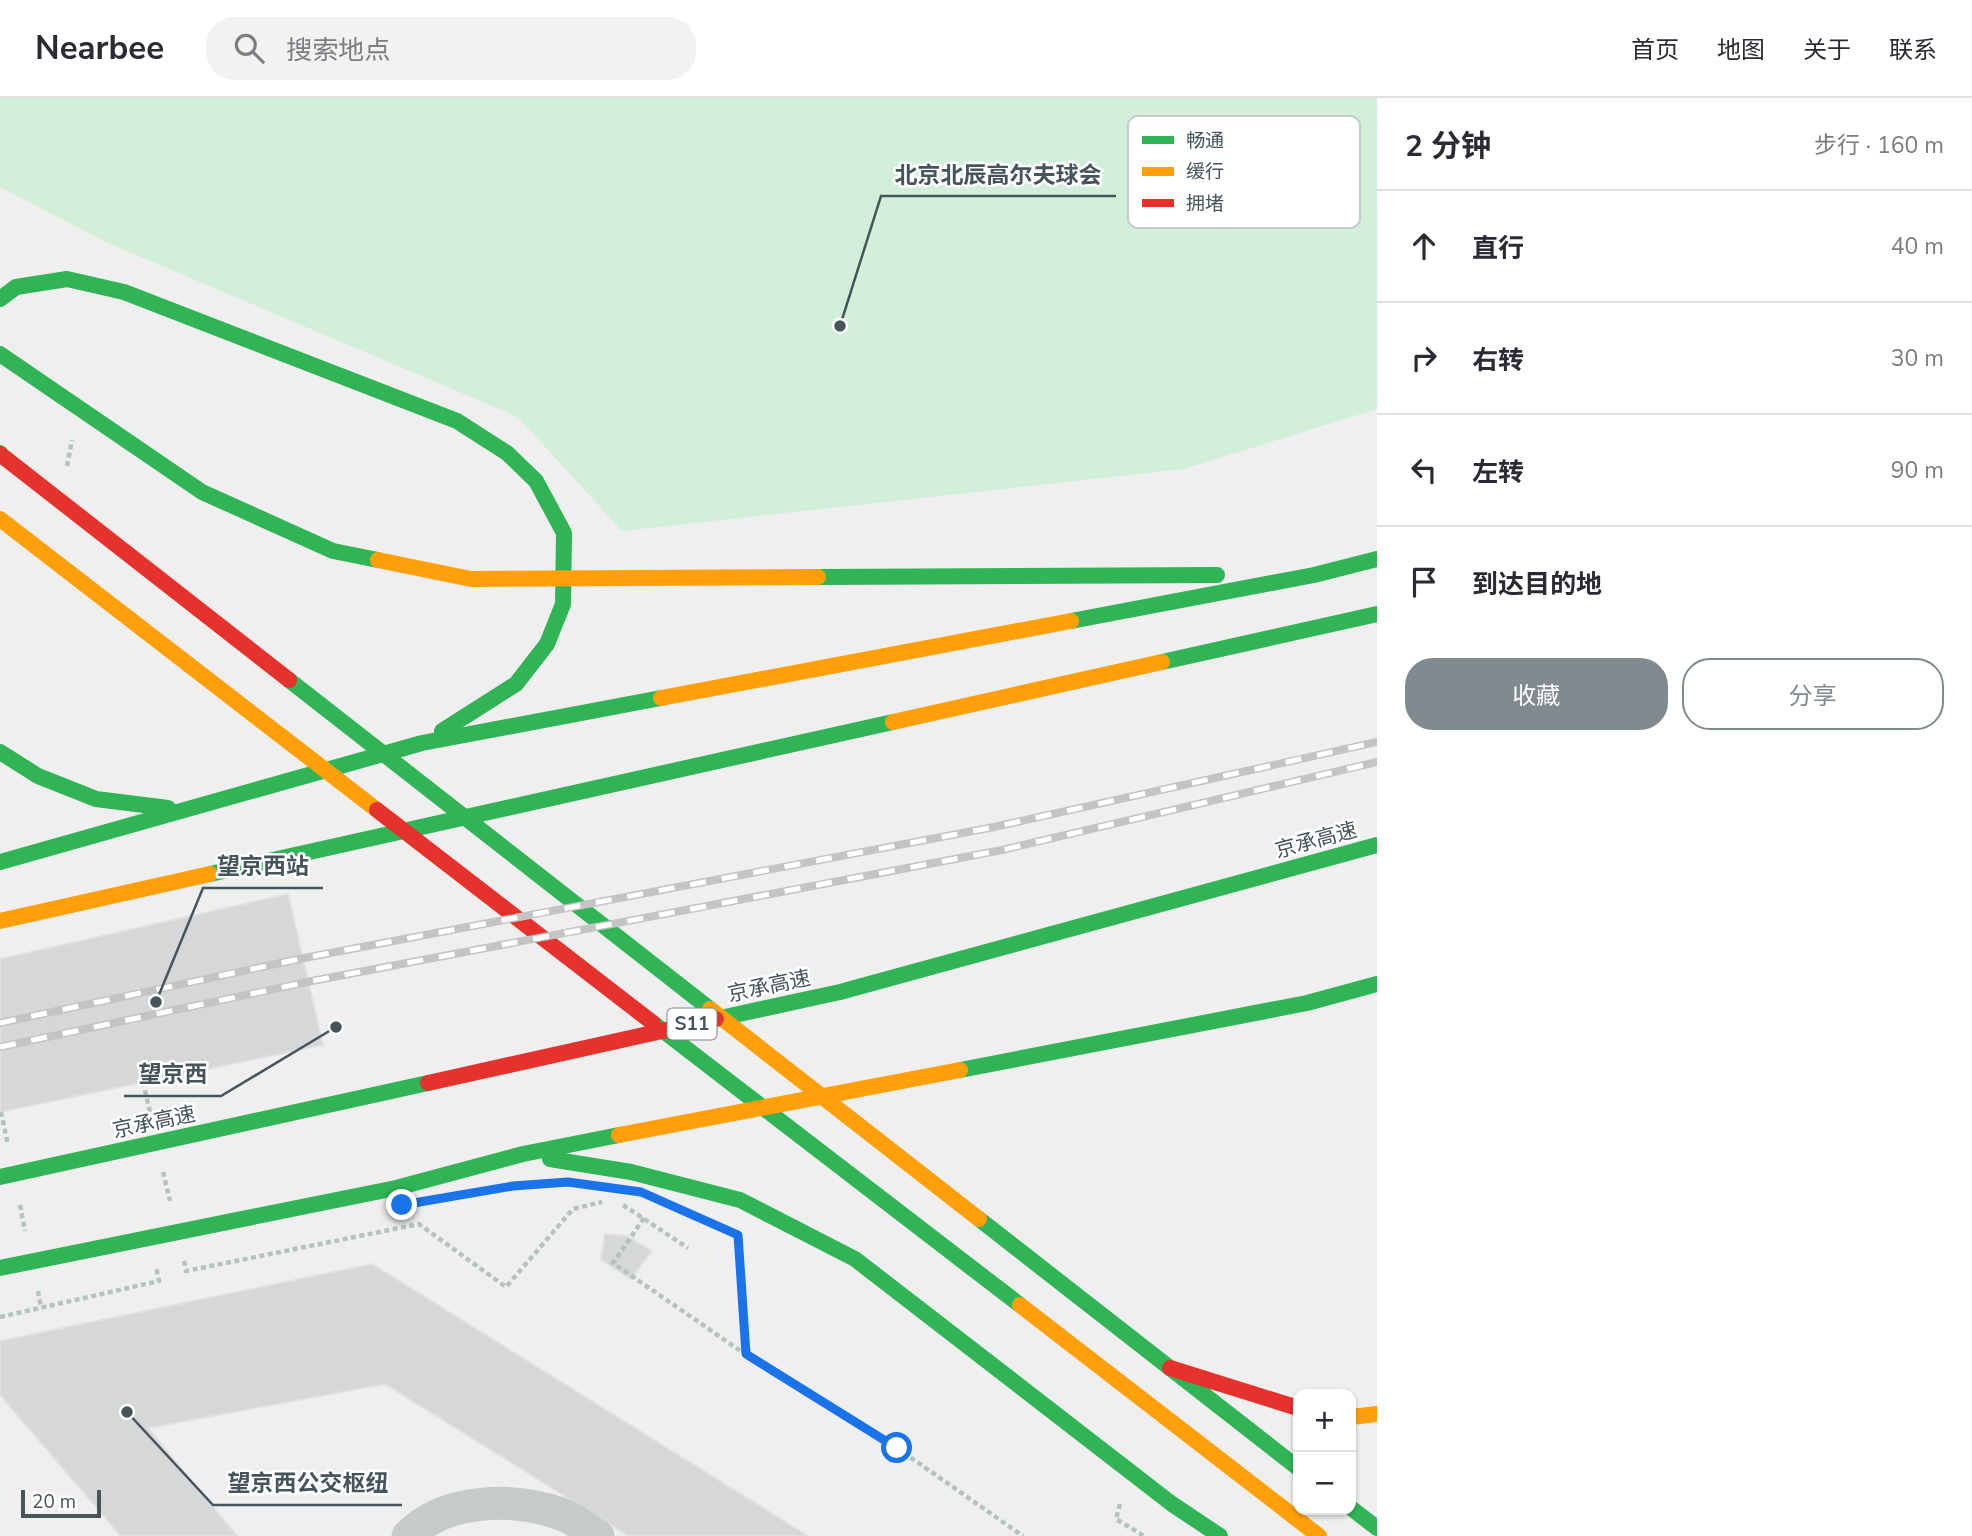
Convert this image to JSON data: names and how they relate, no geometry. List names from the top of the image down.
{
  "streets": {
    "main road": ["京承高速", "S11"]
  },
  "places": [
    "北京北辰高尔夫球会",
    "望京西站",
    "望京西",
    "望京西公交枢纽"
  ],
  "legend": ["畅通", "缓行", "拥堵"],
  "scale_bar": "20 m",
  "page": {
    "header": "Nearbee",
    "search": "搜索地点",
    "nav": [
      "首页",
      "地图",
      "关于",
      "联系"
    ],
    "heading": ["2 分钟", "步行 · 160 m"],
    "list": [
      ["直行", "40 m"],
      ["右转", "30 m"],
      ["左转", "90 m"],
      "到达目的地"
    ],
    "buttons": ["收藏", "分享"],
    "map_buttons": ["+", "−"],
    "scale": "20 m"
  }
}
